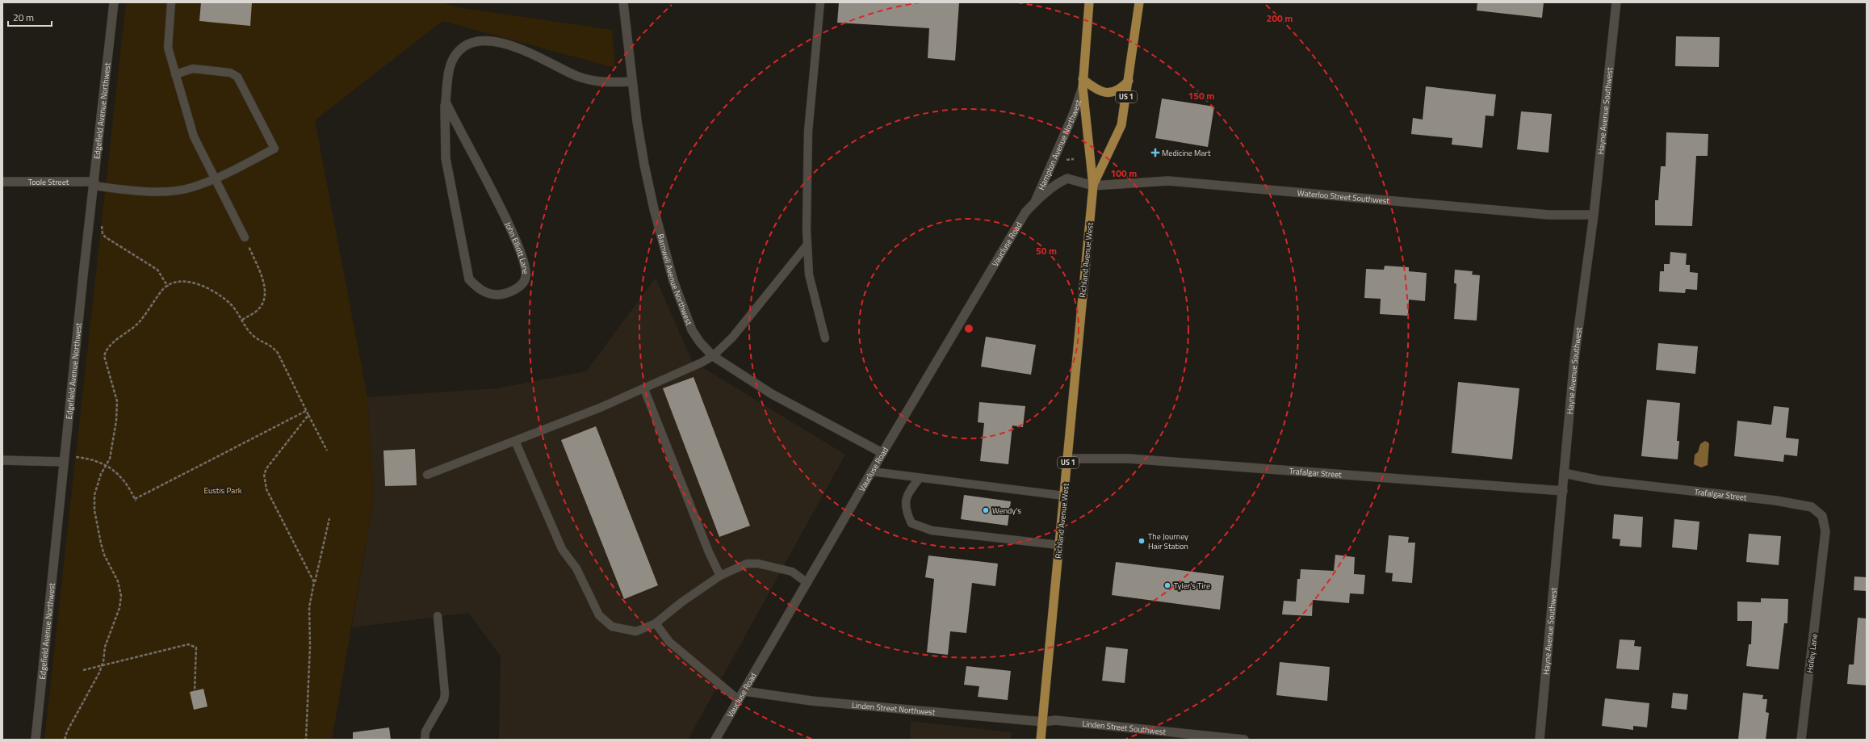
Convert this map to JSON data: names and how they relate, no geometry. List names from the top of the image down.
{
  "streets": {
    "main road": ["US 1", "Richland Avenue West"],
    "street": [
      "Edgefield Avenue Northwest",
      "Hayne Avenue Southwest",
      "Hampton Avenue Northwest",
      "Toole Street",
      "Waterloo Street Southwest",
      "Vaucluse Road",
      "John Elliott Lane",
      "Barnwell Avenue Northwest",
      "Trafalgar Street",
      "Holley Lane",
      "Linden Street Northwest",
      "Linden Street Southwest"
    ]
  },
  "crossings": [
    ["Edgefield Avenue Northwest", "Toole Street"],
    ["Hayne Avenue Southwest", "Waterloo Street Southwest"],
    ["Hayne Avenue Southwest", "Trafalgar Street"],
    ["Hampton Avenue Northwest", "Waterloo Street Southwest"],
    ["Hampton Avenue Northwest", "Vaucluse Road"],
    ["Hampton Avenue Northwest", "Richland Avenue West"],
    ["Waterloo Street Southwest", "Vaucluse Road"],
    ["Waterloo Street Southwest", "Richland Avenue West"],
    ["Vaucluse Road", "Barnwell Avenue Northwest"],
    ["Vaucluse Road", "Linden Street Northwest"],
    ["John Elliott Lane", "Barnwell Avenue Northwest"],
    ["Richland Avenue West", "Trafalgar Street"],
    ["Richland Avenue West", "Linden Street Northwest"],
    ["Richland Avenue West", "Linden Street Southwest"],
    ["Trafalgar Street", "Holley Lane"],
    ["Linden Street Northwest", "Linden Street Southwest"]
  ],
  "parks": ["Eustis Park"],
  "places": {
    "health": ["Medicine Mart"],
    "other": ["Wendy's", "The Journey Hair Station", "Tyler's Tire"]
  },
  "scale_bar": "20 m",
  "rings": [
    "200 m",
    "150 m",
    "100 m",
    "50 m"
  ]
}
